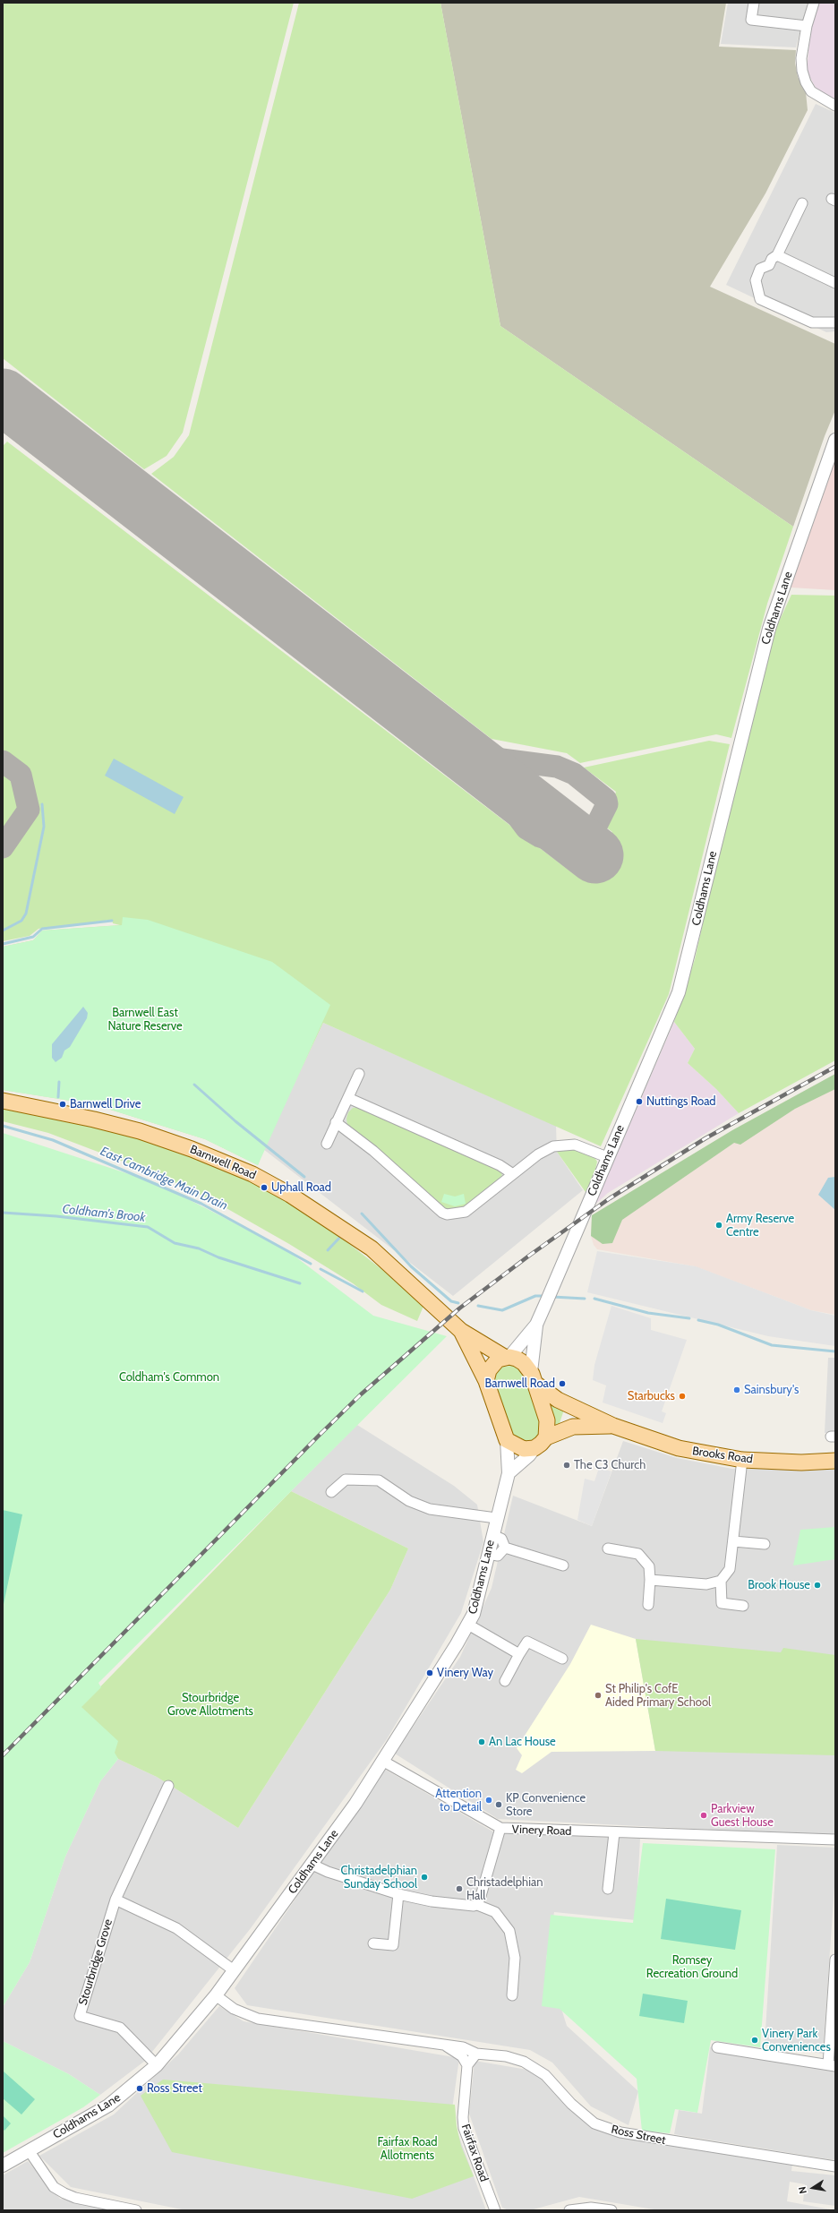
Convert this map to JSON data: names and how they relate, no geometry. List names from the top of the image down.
{
  "streets": {
    "main road": ["Barnwell Road", "Brooks Road"],
    "street": [
      "Coldhams Lane",
      "Vinery Road",
      "Stourbridge Grove",
      "Ross Street",
      "Fairfax Road"
    ]
  },
  "crossings": [
    ["Coldhams Lane", "Barnwell Road"],
    ["Coldhams Lane", "Brooks Road"],
    ["Coldhams Lane", "Stourbridge Grove"],
    ["Coldhams Lane", "Ross Street"],
    ["Barnwell Road", "Brooks Road"],
    ["Ross Street", "Fairfax Road"]
  ],
  "water": ["East Cambridge Main Drain", "Coldham's Brook"],
  "parks": [
    "Barnwell East Nature Reserve",
    "Coldham's Common",
    "Stourbridge Grove Allotments",
    "Romsey Recreation Ground",
    "Fairfax Road Allotments"
  ],
  "places": [
    "Nuttings Road",
    "Barnwell Drive",
    "Uphall Road",
    "Army Reserve Centre",
    "Barnwell Road",
    "Sainsbury's",
    "Starbucks",
    "The C3 Church",
    "Brook House",
    "Vinery Way",
    "St Philip's CofE Aided Primary School",
    "An Lac House",
    "Attention to Detail",
    "KP Convenience Store",
    "Parkview Guest House",
    "Christadelphian Sunday School",
    "Christadelphian Hall",
    "Vinery Park Conveniences",
    "Ross Street"
  ],
  "north": "left"
}
